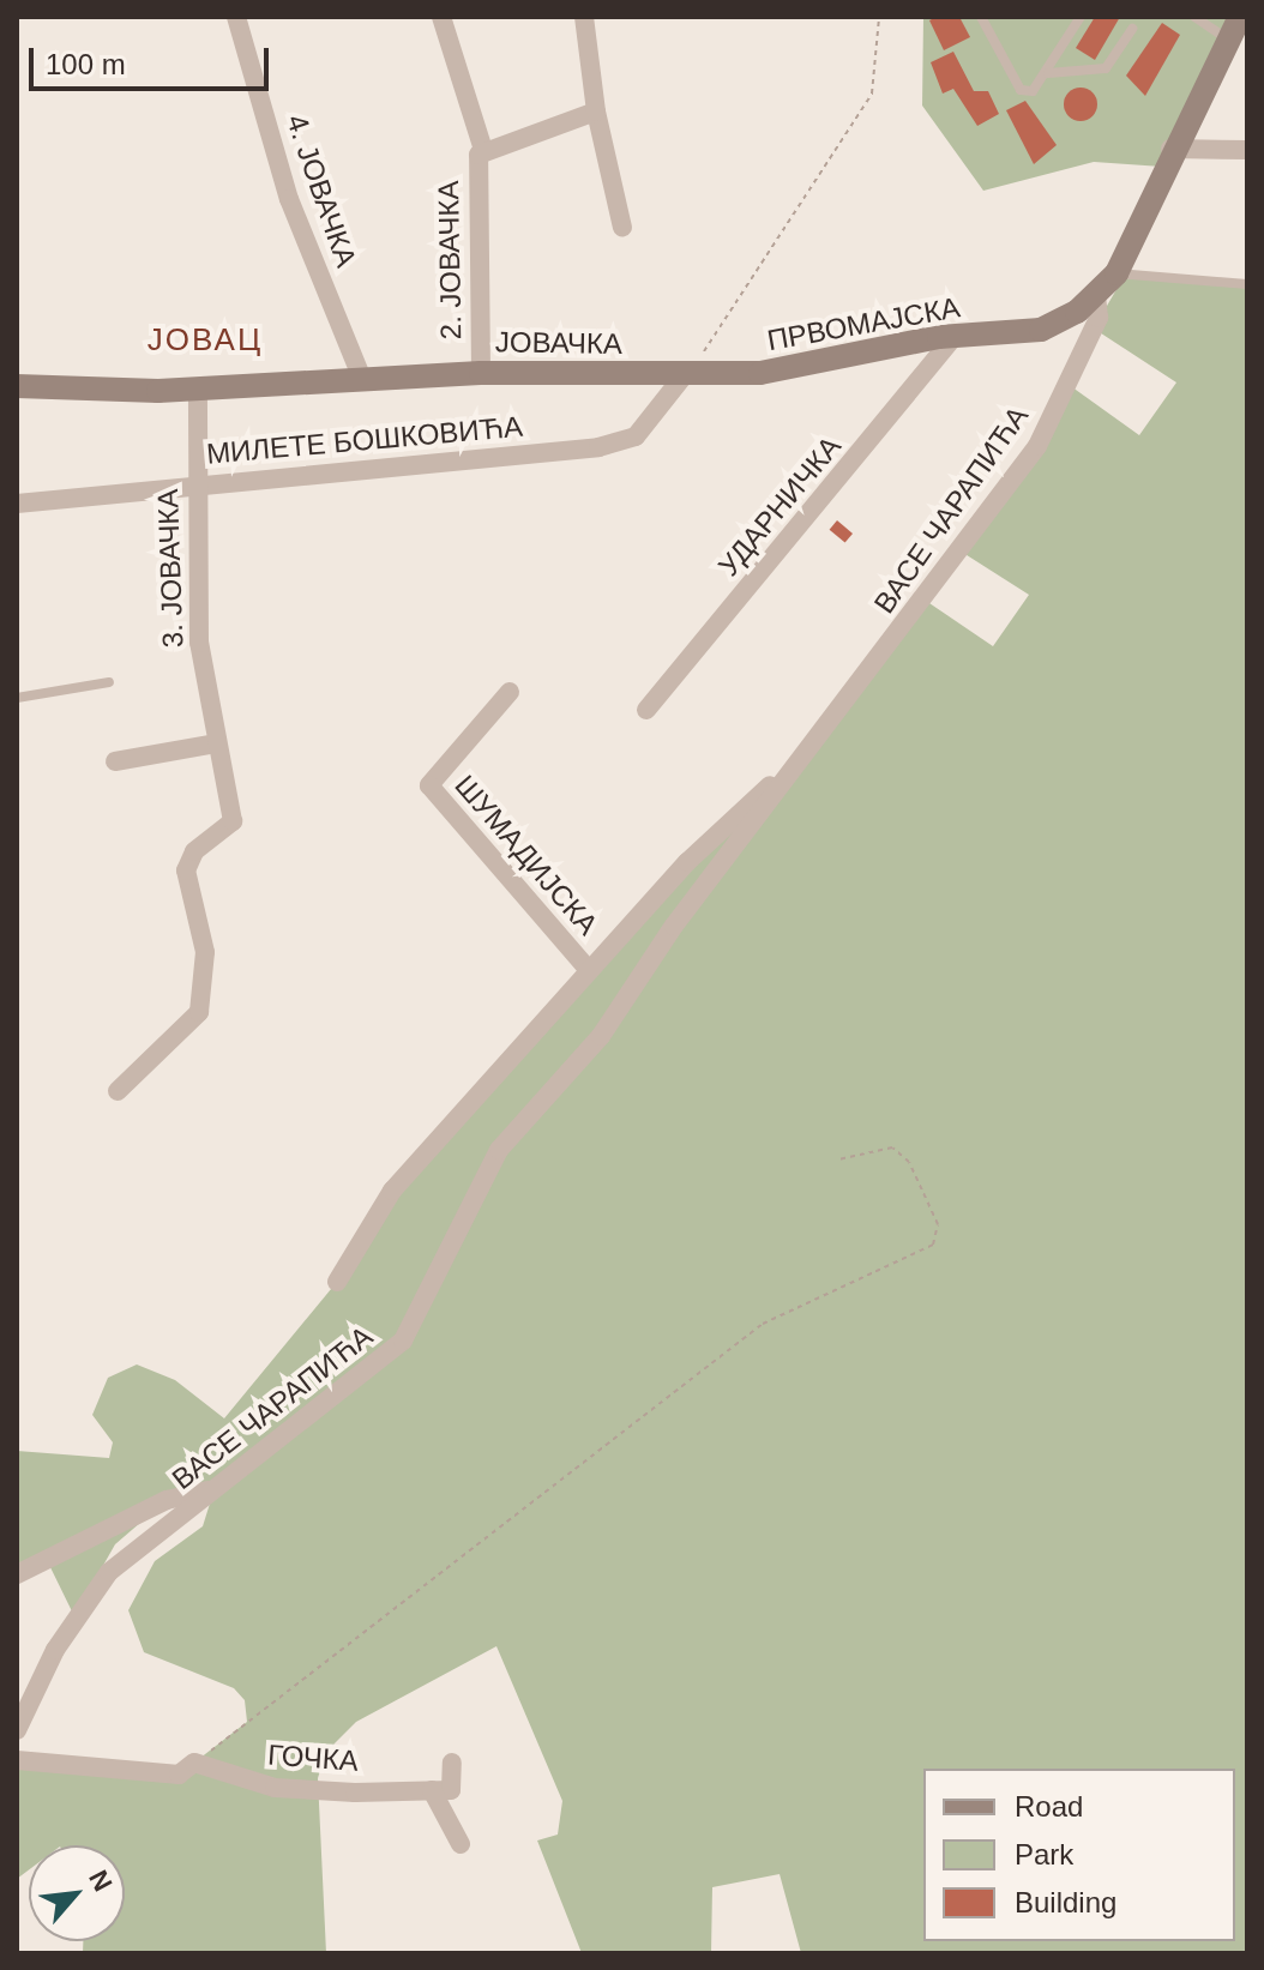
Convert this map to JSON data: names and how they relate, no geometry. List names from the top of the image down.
{
  "streets": {
    "main road": ["ПРВОМАЈСКА", "ЈОВАЧКА"],
    "street": [
      "4. ЈОВАЧКА",
      "2. ЈОВАЧКА",
      "МИЛЕТЕ БОШКОВИЋА",
      "УДАРНИЧКА",
      "ВАСЕ ЧАРАПИЋА",
      "3. ЈОВАЧКА",
      "ШУМАДИЈСКА",
      "ГОЧКА"
    ]
  },
  "crossings": [
    ["4. ЈОВАЧКА", "ЈОВАЧКА"],
    ["2. ЈОВАЧКА", "ЈОВАЧКА"],
    ["ПРВОМАЈСКА", "ЈОВАЧКА"],
    ["ПРВОМАЈСКА", "МИЛЕТЕ БОШКОВИЋА"],
    ["ПРВОМАЈСКА", "УДАРНИЧКА"],
    ["ПРВОМАЈСКА", "ВАСЕ ЧАРАПИЋА"],
    ["ЈОВАЧКА", "МИЛЕТЕ БОШКОВИЋА"],
    ["ЈОВАЧКА", "3. ЈОВАЧКА"],
    ["МИЛЕТЕ БОШКОВИЋА", "3. ЈОВАЧКА"],
    ["ВАСЕ ЧАРАПИЋА", "ШУМАДИЈСКА"]
  ],
  "districts": ["ЈОВАЦ"],
  "legend": ["Road", "Park", "Building"],
  "scale_bar": "100 m",
  "north": "top right"
}
